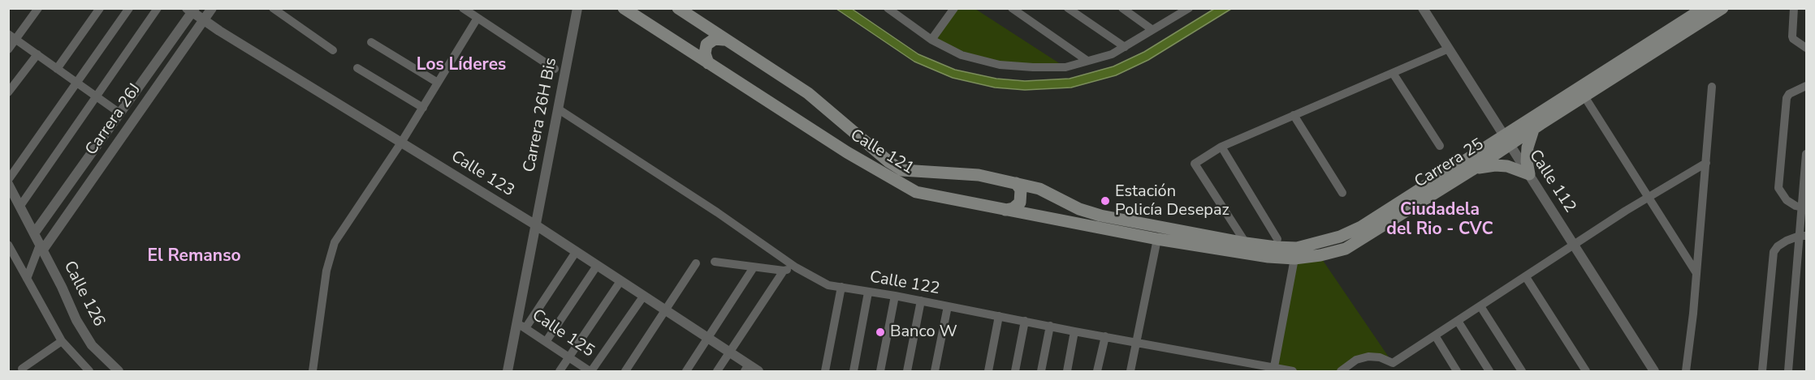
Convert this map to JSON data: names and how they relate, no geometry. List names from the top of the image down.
{
  "streets": {
    "main road": ["Calle 121", "Carrera 25"],
    "street": [
      "Carrera 26H Bis",
      "Carrera 26J",
      "Calle 123",
      "Calle 112",
      "Calle 122",
      "Calle 126",
      "Calle 125"
    ]
  },
  "crossings": [
    ["Carrera 26H Bis", "Calle 123"],
    ["Carrera 26H Bis", "Calle 122"],
    ["Carrera 26H Bis", "Calle 125"],
    ["Carrera 26J", "Calle 123"],
    ["Carrera 26J", "Calle 126"],
    ["Calle 121", "Carrera 25"],
    ["Carrera 25", "Calle 112"]
  ],
  "districts": ["Los Líderes", "Ciudadela del Rio - CVC", "El Remanso"],
  "places": ["Estación Policía Desepaz", "Banco W"]
}
